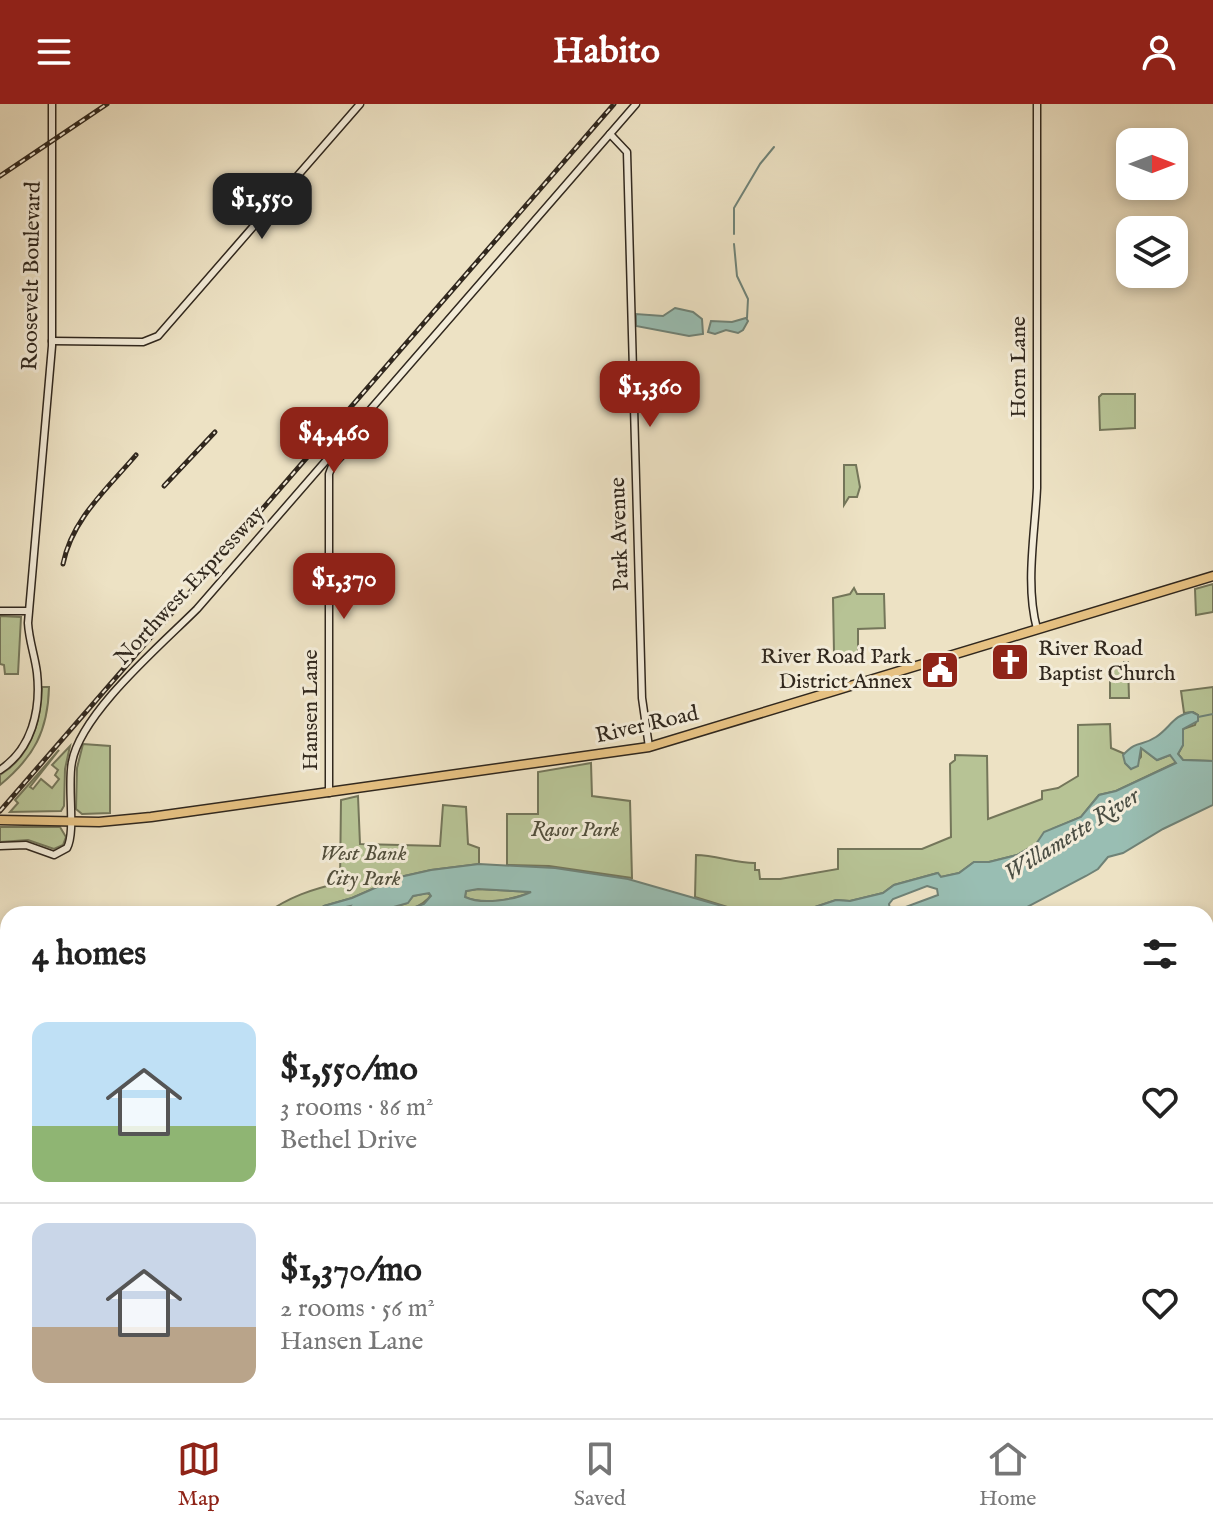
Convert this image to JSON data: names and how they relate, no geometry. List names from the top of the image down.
{
  "streets": {
    "main road": ["River Road"],
    "street": [
      "Roosevelt Boulevard",
      "Horn Lane",
      "Park Avenue",
      "Northwest Expressway",
      "Hansen Lane"
    ]
  },
  "crossings": [
    ["Horn Lane", "River Road"],
    ["Park Avenue", "Northwest Expressway"],
    ["Park Avenue", "River Road"],
    ["Northwest Expressway", "River Road"],
    ["Hansen Lane", "River Road"]
  ],
  "water": ["Willamette River"],
  "parks": ["Rasor Park", "West Bank City Park"],
  "places": {
    "church": ["River Road Baptist Church"],
    "public building": ["River Road Park District Annex"]
  },
  "north": "right",
  "page": {
    "header": "Habito",
    "price": [
      "$1,550",
      "$1,360",
      "$4,460",
      "$1,370"
    ],
    "heading": "4 homes",
    "list": [
      {
        "name": "$1,550/mo",
        "note": "3 rooms · 86 m² · Bethel Drive"
      },
      {
        "name": "$1,370/mo",
        "note": "2 rooms · 56 m² · Hansen Lane"
      }
    ],
    "tabs": ["Map", "Saved", "Home"]
  }
}
